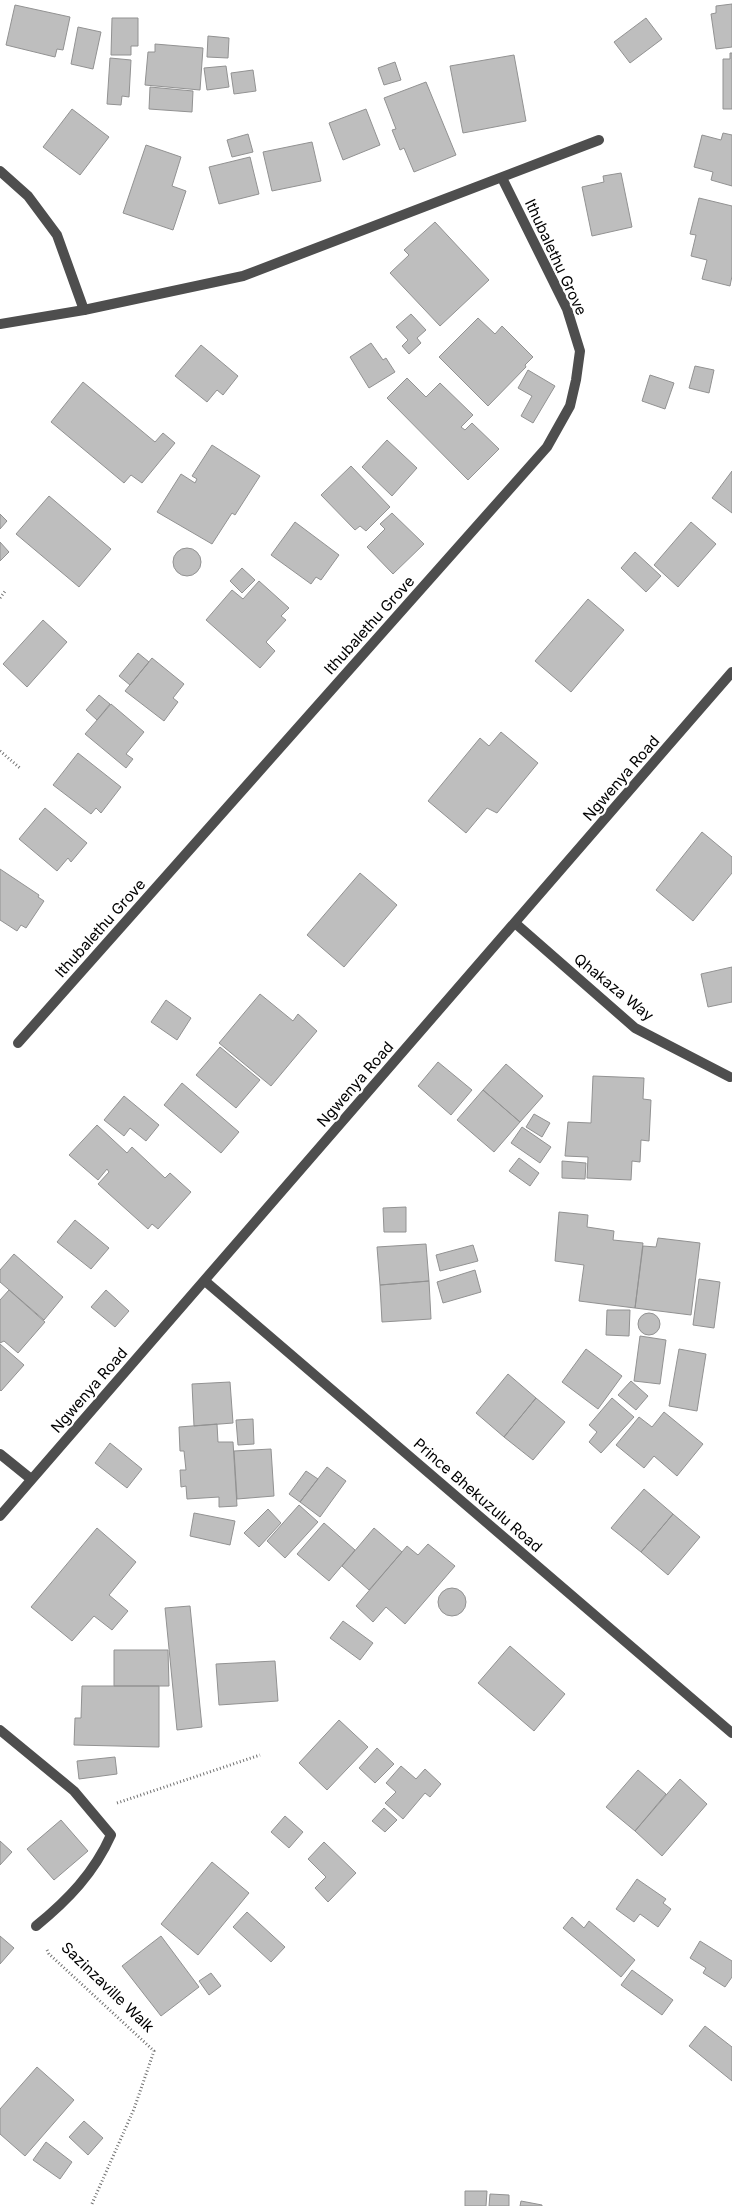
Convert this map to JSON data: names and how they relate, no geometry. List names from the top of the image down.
{
  "streets": {
    "street": [
      "Ithubalethu Grove",
      "Ngwenya Road",
      "Qhakaza Way",
      "Prince Bhekuzulu Road"
    ],
    "path": ["Sazinzaville Walk"]
  },
  "crossings": [
    ["Ngwenya Road", "Qhakaza Way"],
    ["Ngwenya Road", "Prince Bhekuzulu Road"]
  ]
}
